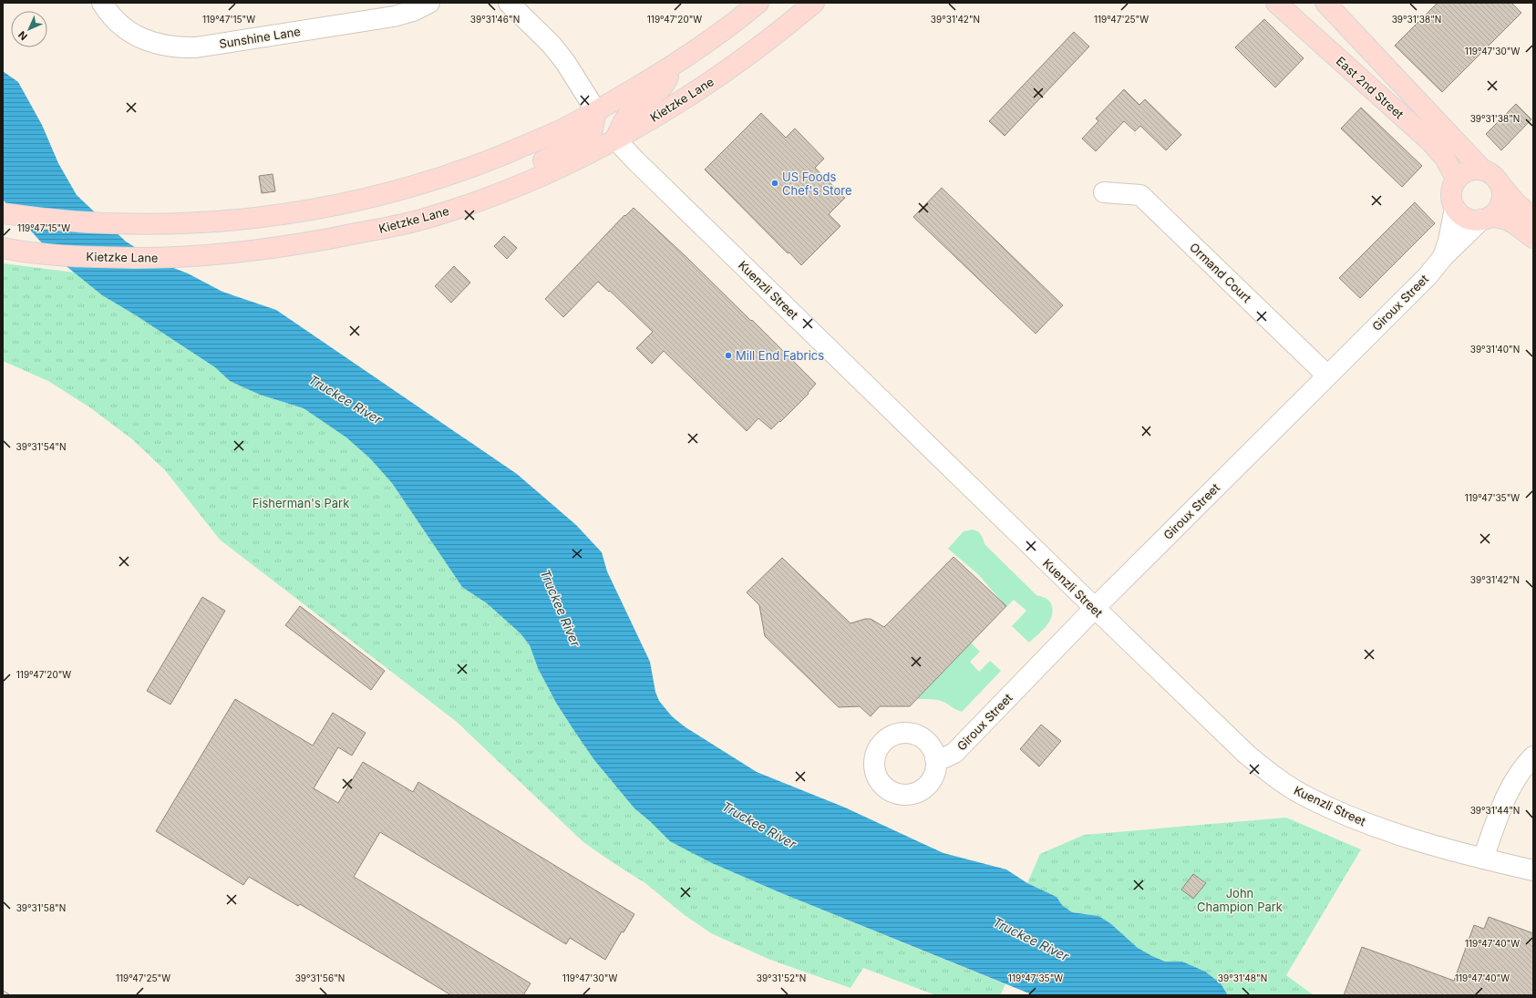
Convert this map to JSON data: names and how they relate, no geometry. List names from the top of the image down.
{
  "streets": {
    "main road": ["East 2nd Street", "Kietzke Lane"],
    "street": [
      "Sunshine Lane",
      "Ormand Court",
      "Kuenzli Street",
      "Giroux Street"
    ]
  },
  "crossings": [
    ["East 2nd Street", "Giroux Street"],
    ["Kietzke Lane", "Kuenzli Street"],
    ["Ormand Court", "Giroux Street"],
    ["Kuenzli Street", "Giroux Street"]
  ],
  "water": ["Truckee River"],
  "parks": ["Fisherman's Park", "John Champion Park"],
  "places": ["US Foods Chef's Store", "Mill End Fabrics"],
  "north": "bottom left",
  "coordinates": [
    "119°47'15\"W",
    "39°31'46\"N",
    "119°47'20\"W",
    "39°31'42\"N",
    "119°47'25\"W",
    "39°31'38\"N",
    "119°47'30\"W",
    "39°31'40\"N",
    "39°31'54\"N",
    "119°47'35\"W",
    "39°31'44\"N",
    "39°31'58\"N",
    "119°47'40\"W",
    "39°31'56\"N",
    "39°31'52\"N",
    "39°31'48\"N"
  ]
}
